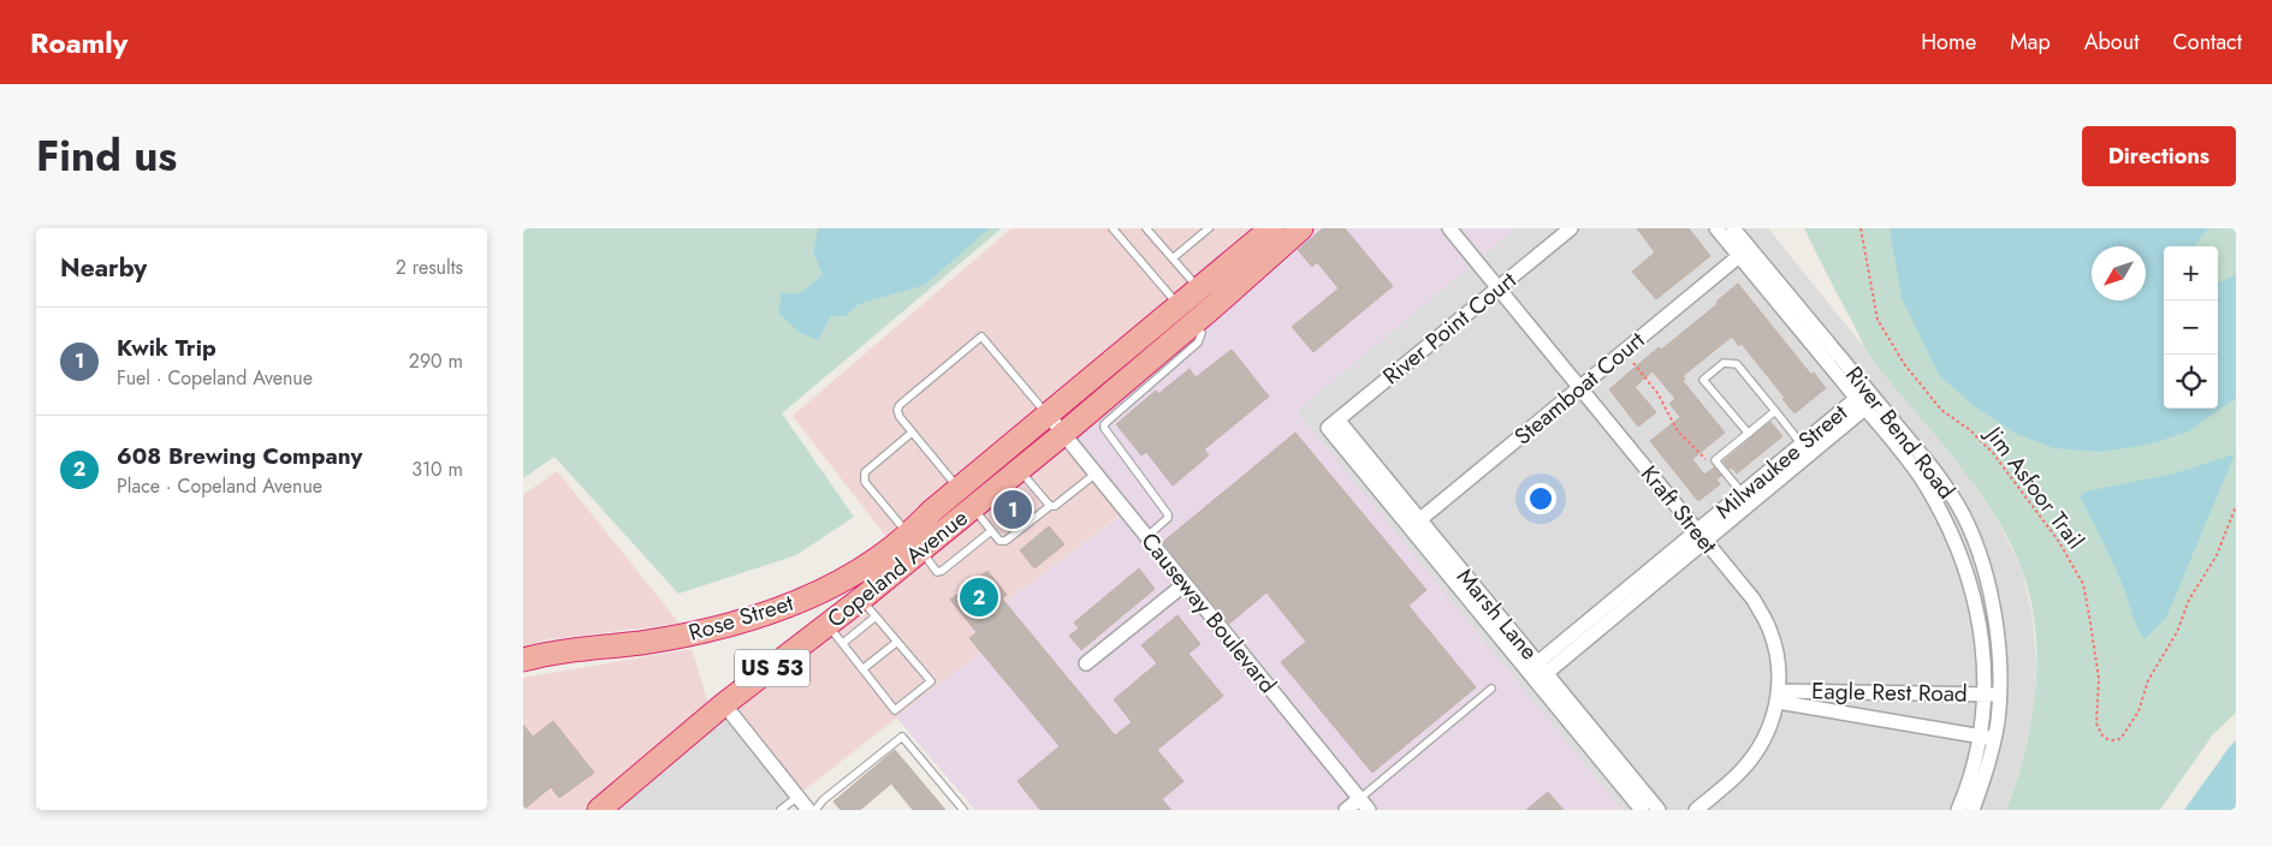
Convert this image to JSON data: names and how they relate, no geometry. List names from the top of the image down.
{
  "streets": {
    "highway": ["Copeland Avenue", "Rose Street", "US 53"],
    "street": [
      "River Point Court",
      "Steamboat Court",
      "River Bend Road",
      "Milwaukee Street",
      "Kraft Street",
      "Causeway Boulevard",
      "Marsh Lane",
      "Eagle Rest Road"
    ],
    "path": ["Jim Asfoor Trail"]
  },
  "crossings": [
    ["River Point Court", "Kraft Street"],
    ["River Point Court", "Marsh Lane"],
    ["Steamboat Court", "River Bend Road"],
    ["Steamboat Court", "Kraft Street"],
    ["Steamboat Court", "Marsh Lane"],
    ["River Bend Road", "Milwaukee Street"],
    ["River Bend Road", "Eagle Rest Road"],
    ["Milwaukee Street", "Kraft Street"],
    ["Milwaukee Street", "Marsh Lane"],
    ["Kraft Street", "Eagle Rest Road"],
    ["Copeland Avenue", "Causeway Boulevard"],
    ["Copeland Avenue", "Rose Street"]
  ],
  "north": "bottom left",
  "page": {
    "header": "Roamly",
    "nav": [
      "Home",
      "Map",
      "About",
      "Contact"
    ],
    "title": "Find us",
    "buttons": "Directions",
    "heading": ["Nearby", "2 results"],
    "map_buttons": ["+", "−"],
    "list": [
      {
        "mark": "1",
        "name": "Kwik Trip",
        "note": "Fuel · Copeland Avenue",
        "value": "290 m"
      },
      {
        "mark": "2",
        "name": "608 Brewing Company",
        "note": "Place · Copeland Avenue",
        "value": "310 m"
      }
    ],
    "pins": ["1", "2"]
  }
}
